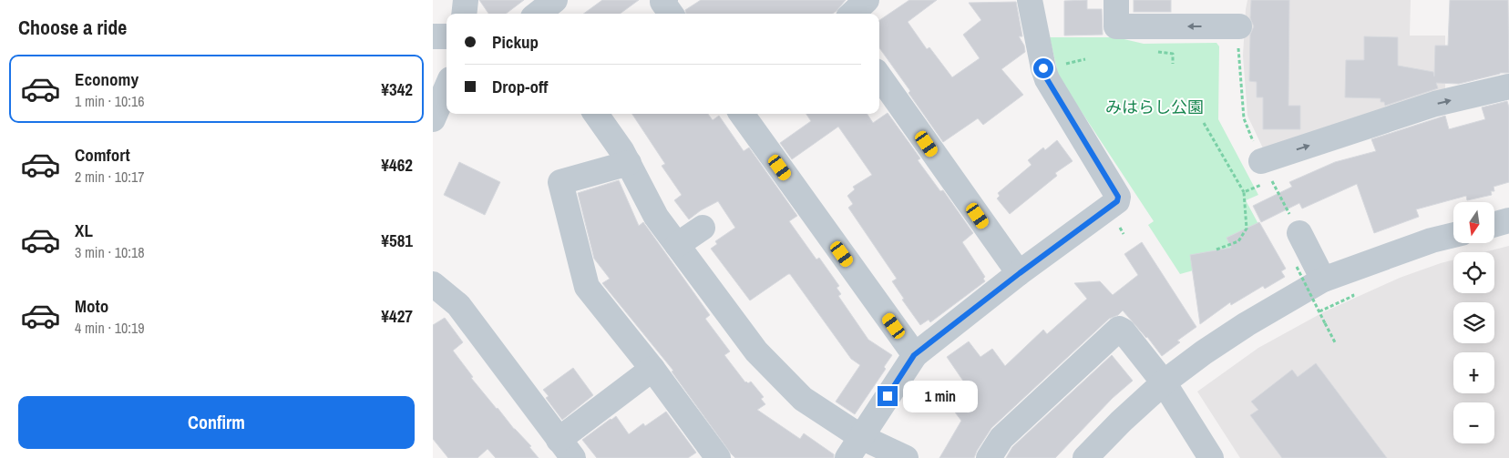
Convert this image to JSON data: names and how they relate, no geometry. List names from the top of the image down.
{
  "parks": ["みはらし公園"],
  "north": "bottom",
  "page": {
    "heading": "Choose a ride",
    "banner": ["Pickup", "Drop-off"],
    "list": [
      {
        "name": "Economy",
        "note": "1 min · 10:16",
        "value": "¥342"
      },
      {
        "name": "Comfort",
        "note": "2 min · 10:17",
        "value": "¥462"
      },
      {
        "name": "XL",
        "note": "3 min · 10:18",
        "value": "¥581"
      },
      {
        "name": "Moto",
        "note": "4 min · 10:19",
        "value": "¥427"
      }
    ],
    "map_buttons": ["+", "−"],
    "bubble": "1 min",
    "buttons": "Confirm"
  }
}
